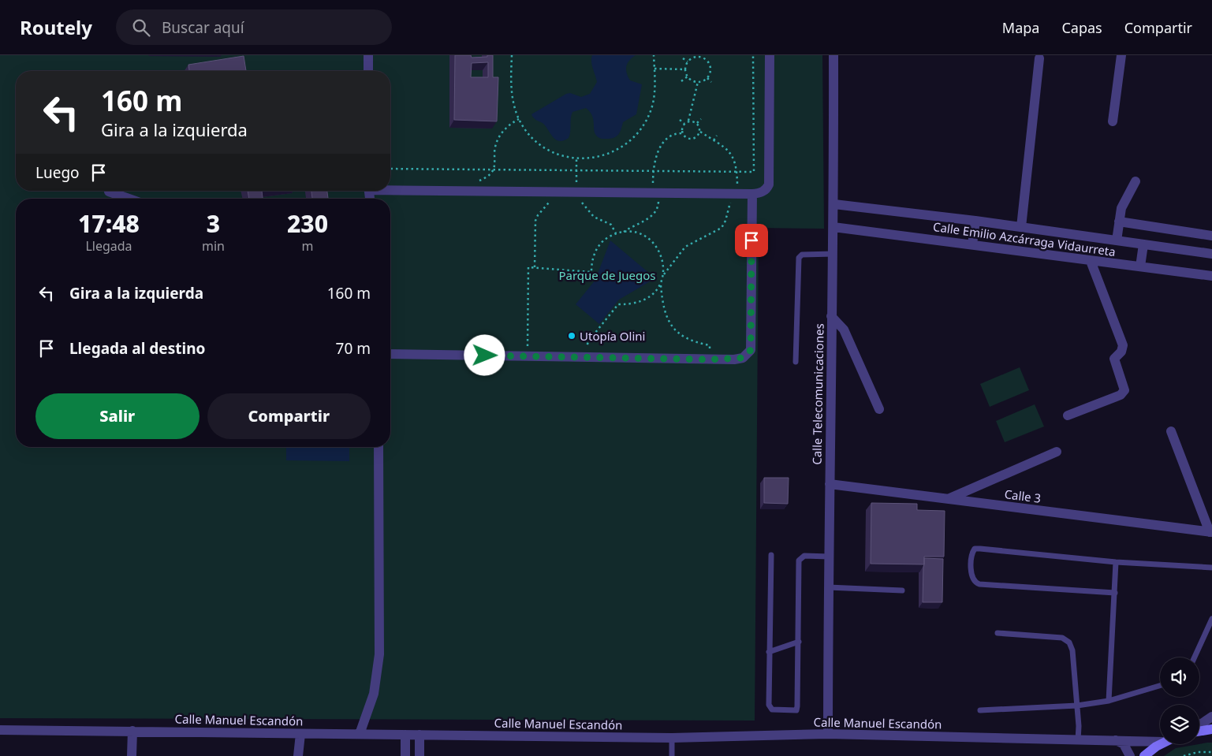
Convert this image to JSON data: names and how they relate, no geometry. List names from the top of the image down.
{
  "streets": {
    "street": [
      "Calle Emilio Azcárraga Vidaurreta",
      "Calle Telecomunicaciones",
      "Calle 3",
      "Calle Manuel Escandón"
    ]
  },
  "crossings": [
    ["Calle Emilio Azcárraga Vidaurreta", "Calle Telecomunicaciones"],
    ["Calle Telecomunicaciones", "Calle 3"],
    ["Calle Telecomunicaciones", "Calle Manuel Escandón"]
  ],
  "parks": ["Parque de Juegos"],
  "places": ["Utopía Olini"],
  "page": {
    "header": "Routely",
    "search": "Buscar aquí",
    "nav": ["Mapa", "Capas", "Compartir"],
    "turn": ["160 m", "Gira a la izquierda"],
    "then": "Luego",
    "eta": [
      "17:48",
      "Llegada",
      "3",
      "min",
      "230",
      "m"
    ],
    "list": [
      {
        "name": "Gira a la izquierda",
        "value": "160 m"
      },
      {
        "name": "Llegada al destino",
        "value": "70 m"
      }
    ],
    "buttons": ["Salir", "Compartir"]
  }
}
